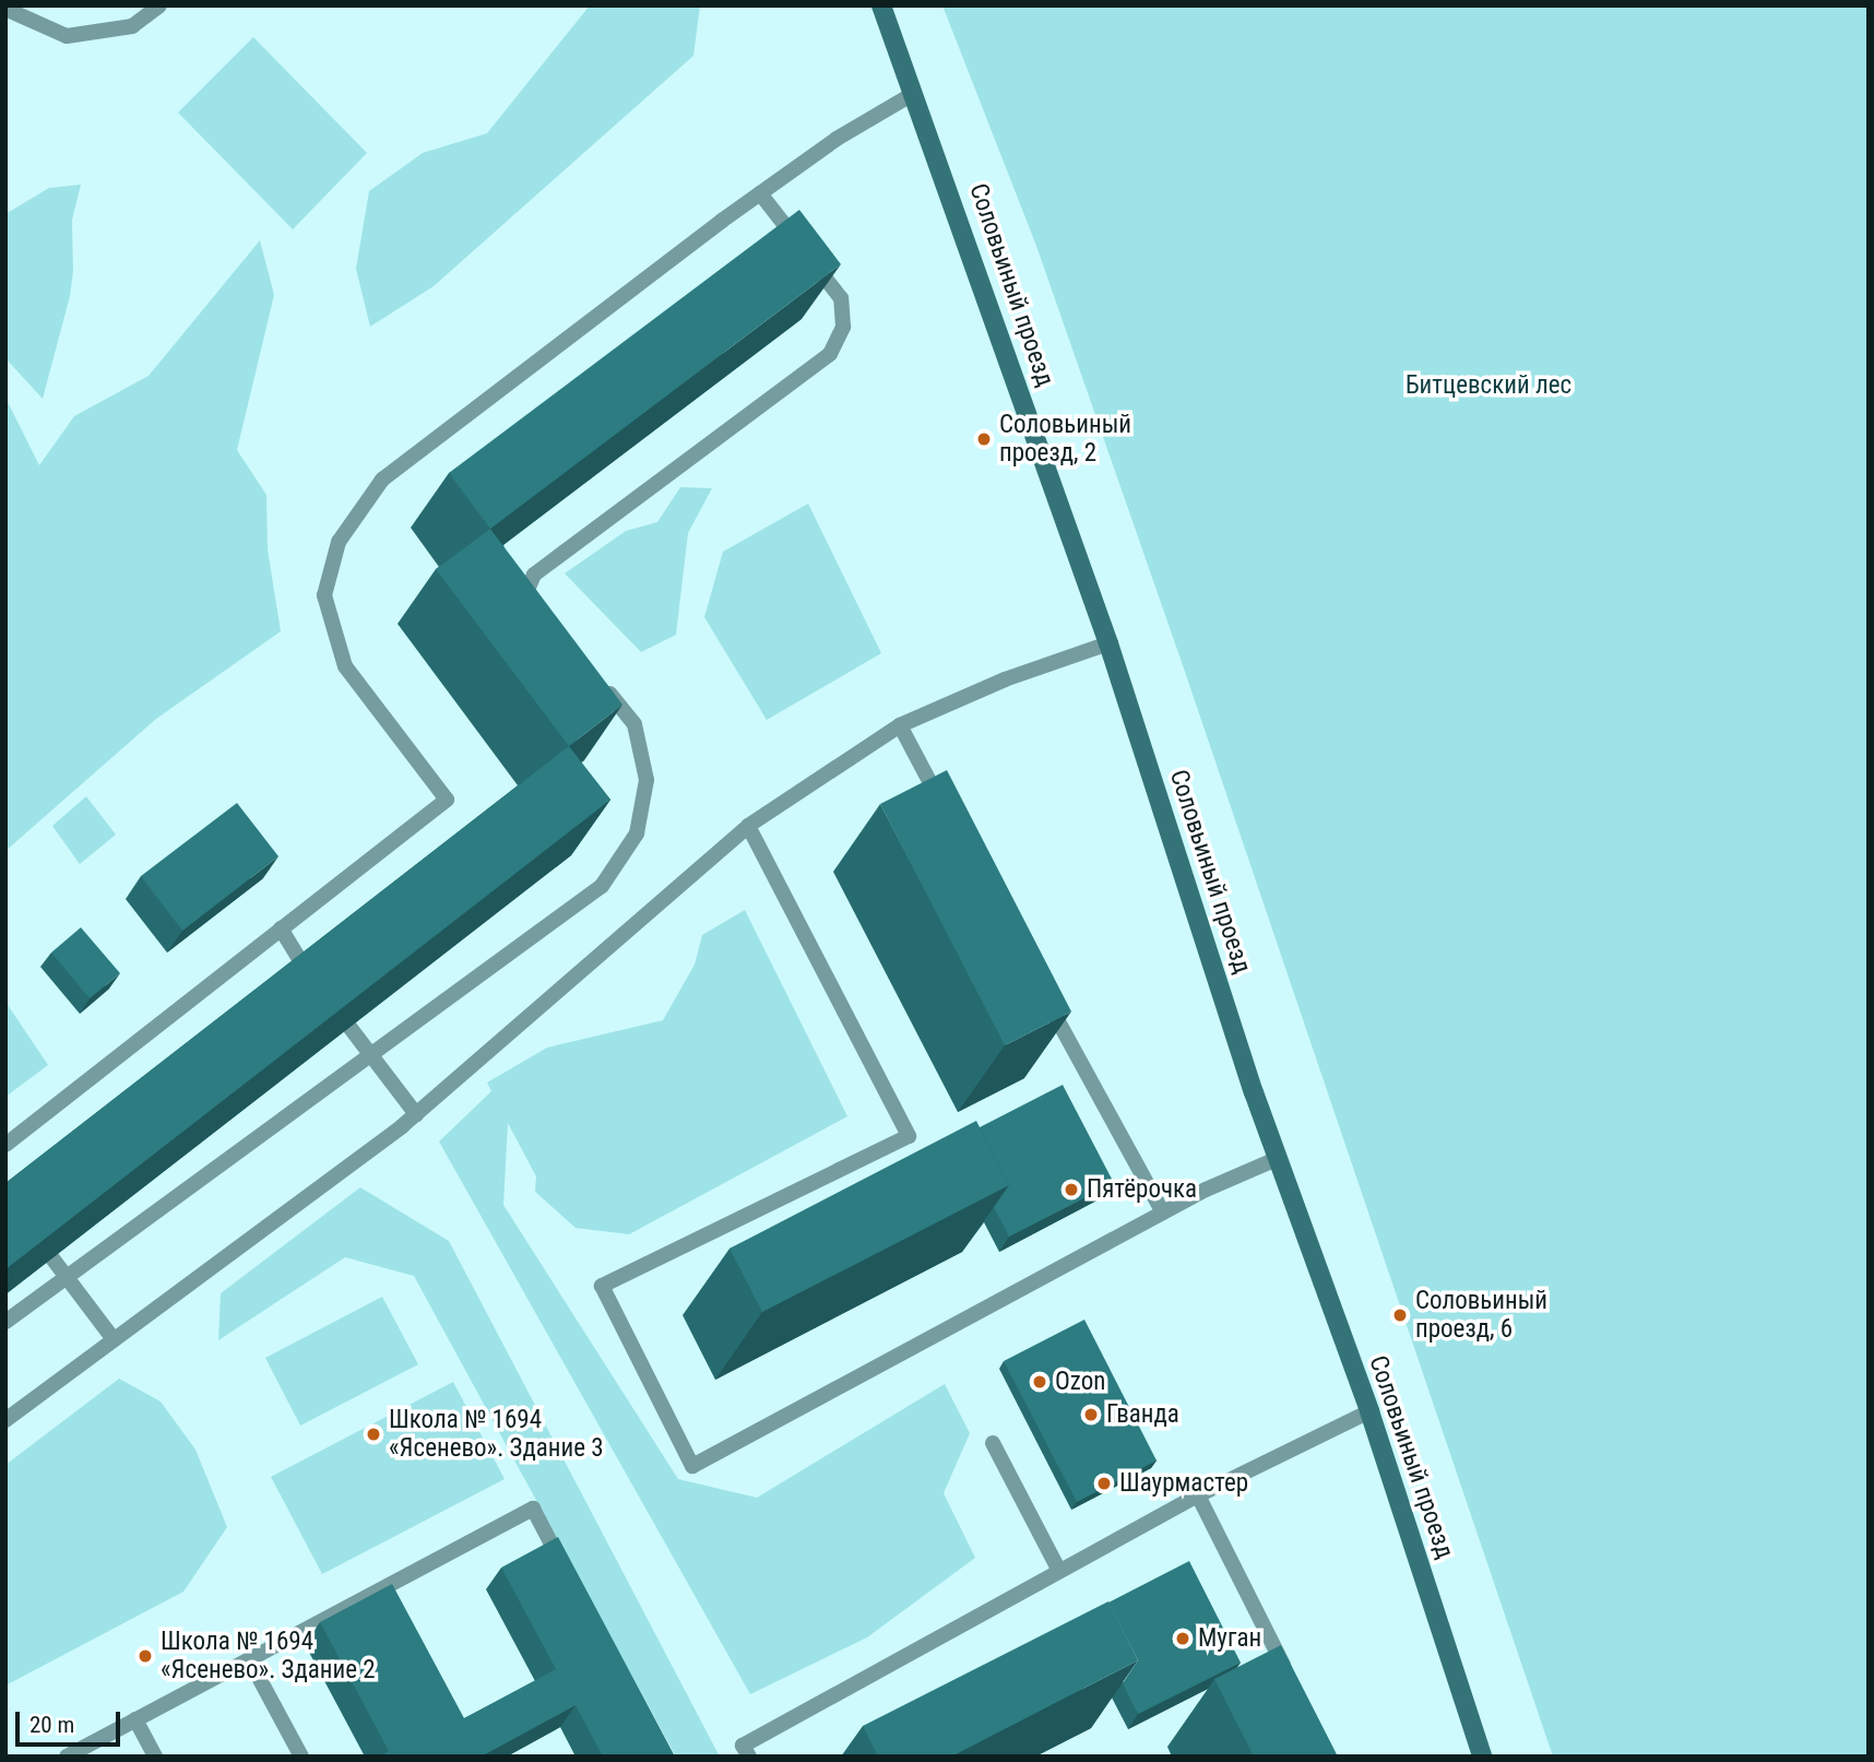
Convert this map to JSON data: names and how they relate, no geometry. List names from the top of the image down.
{
  "streets": {
    "street": ["Соловьиный проезд"]
  },
  "parks": ["Битцевский лес"],
  "places": [
    "Соловьиный проезд, 2",
    "Пятёрочка",
    "Соловьиный проезд, 6",
    "Ozon",
    "Гванда",
    "Школа № 1694 «Ясенево». Здание 3",
    "Шаурмастер",
    "Муган",
    "Школа № 1694 «Ясенево». Здание 2"
  ],
  "scale_bar": "20 m"
}
